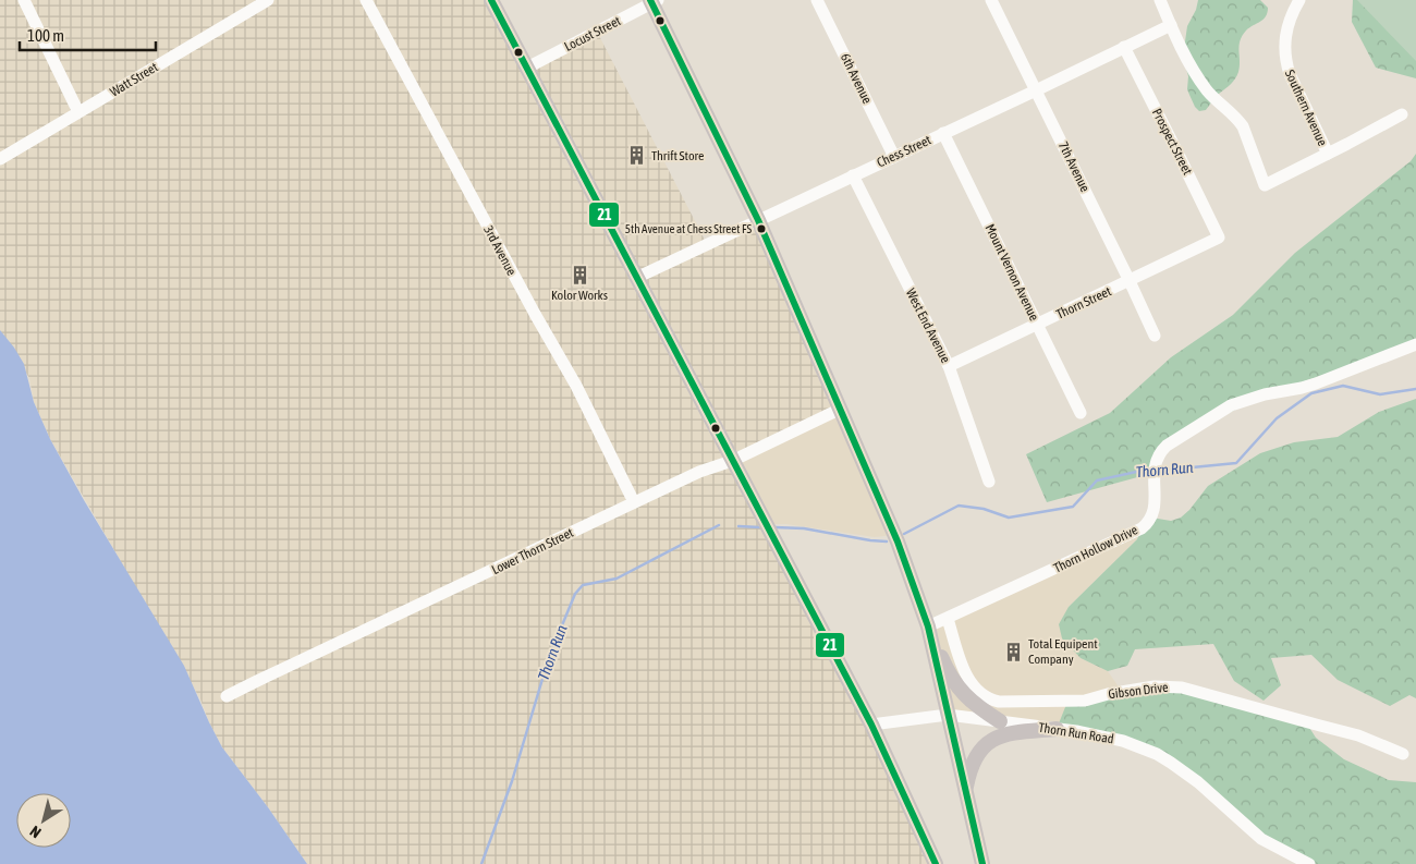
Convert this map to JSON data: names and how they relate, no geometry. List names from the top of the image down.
{
  "streets": {
    "street": [
      "Locust Street",
      "6th Avenue",
      "Watt Street",
      "Southern Avenue",
      "Prospect Street",
      "Chess Street",
      "7th Avenue",
      "3rd Avenue",
      "Mount Vernon Avenue",
      "Thorn Street",
      "West End Avenue",
      "Thorn Hollow Drive",
      "Lower Thorn Street",
      "Gibson Drive",
      "Thorn Run Road"
    ]
  },
  "crossings": [
    ["6th Avenue", "Chess Street"],
    ["Prospect Street", "Chess Street"],
    ["Prospect Street", "Thorn Street"],
    ["Chess Street", "7th Avenue"],
    ["Chess Street", "Mount Vernon Avenue"],
    ["Chess Street", "West End Avenue"],
    ["7th Avenue", "Thorn Street"],
    ["3rd Avenue", "Lower Thorn Street"],
    ["Mount Vernon Avenue", "Thorn Street"],
    ["Thorn Street", "West End Avenue"],
    ["Thorn Hollow Drive", "Gibson Drive"]
  ],
  "water": ["Thorn Run"],
  "places": {
    "building": ["Thrift Store", "Kolor Works", "Total Equipent Company"],
    "other": ["5th Avenue at Chess Street FS"]
  },
  "lines": ["transit line 21"],
  "scale_bar": "100 m",
  "north": "bottom left"
}
